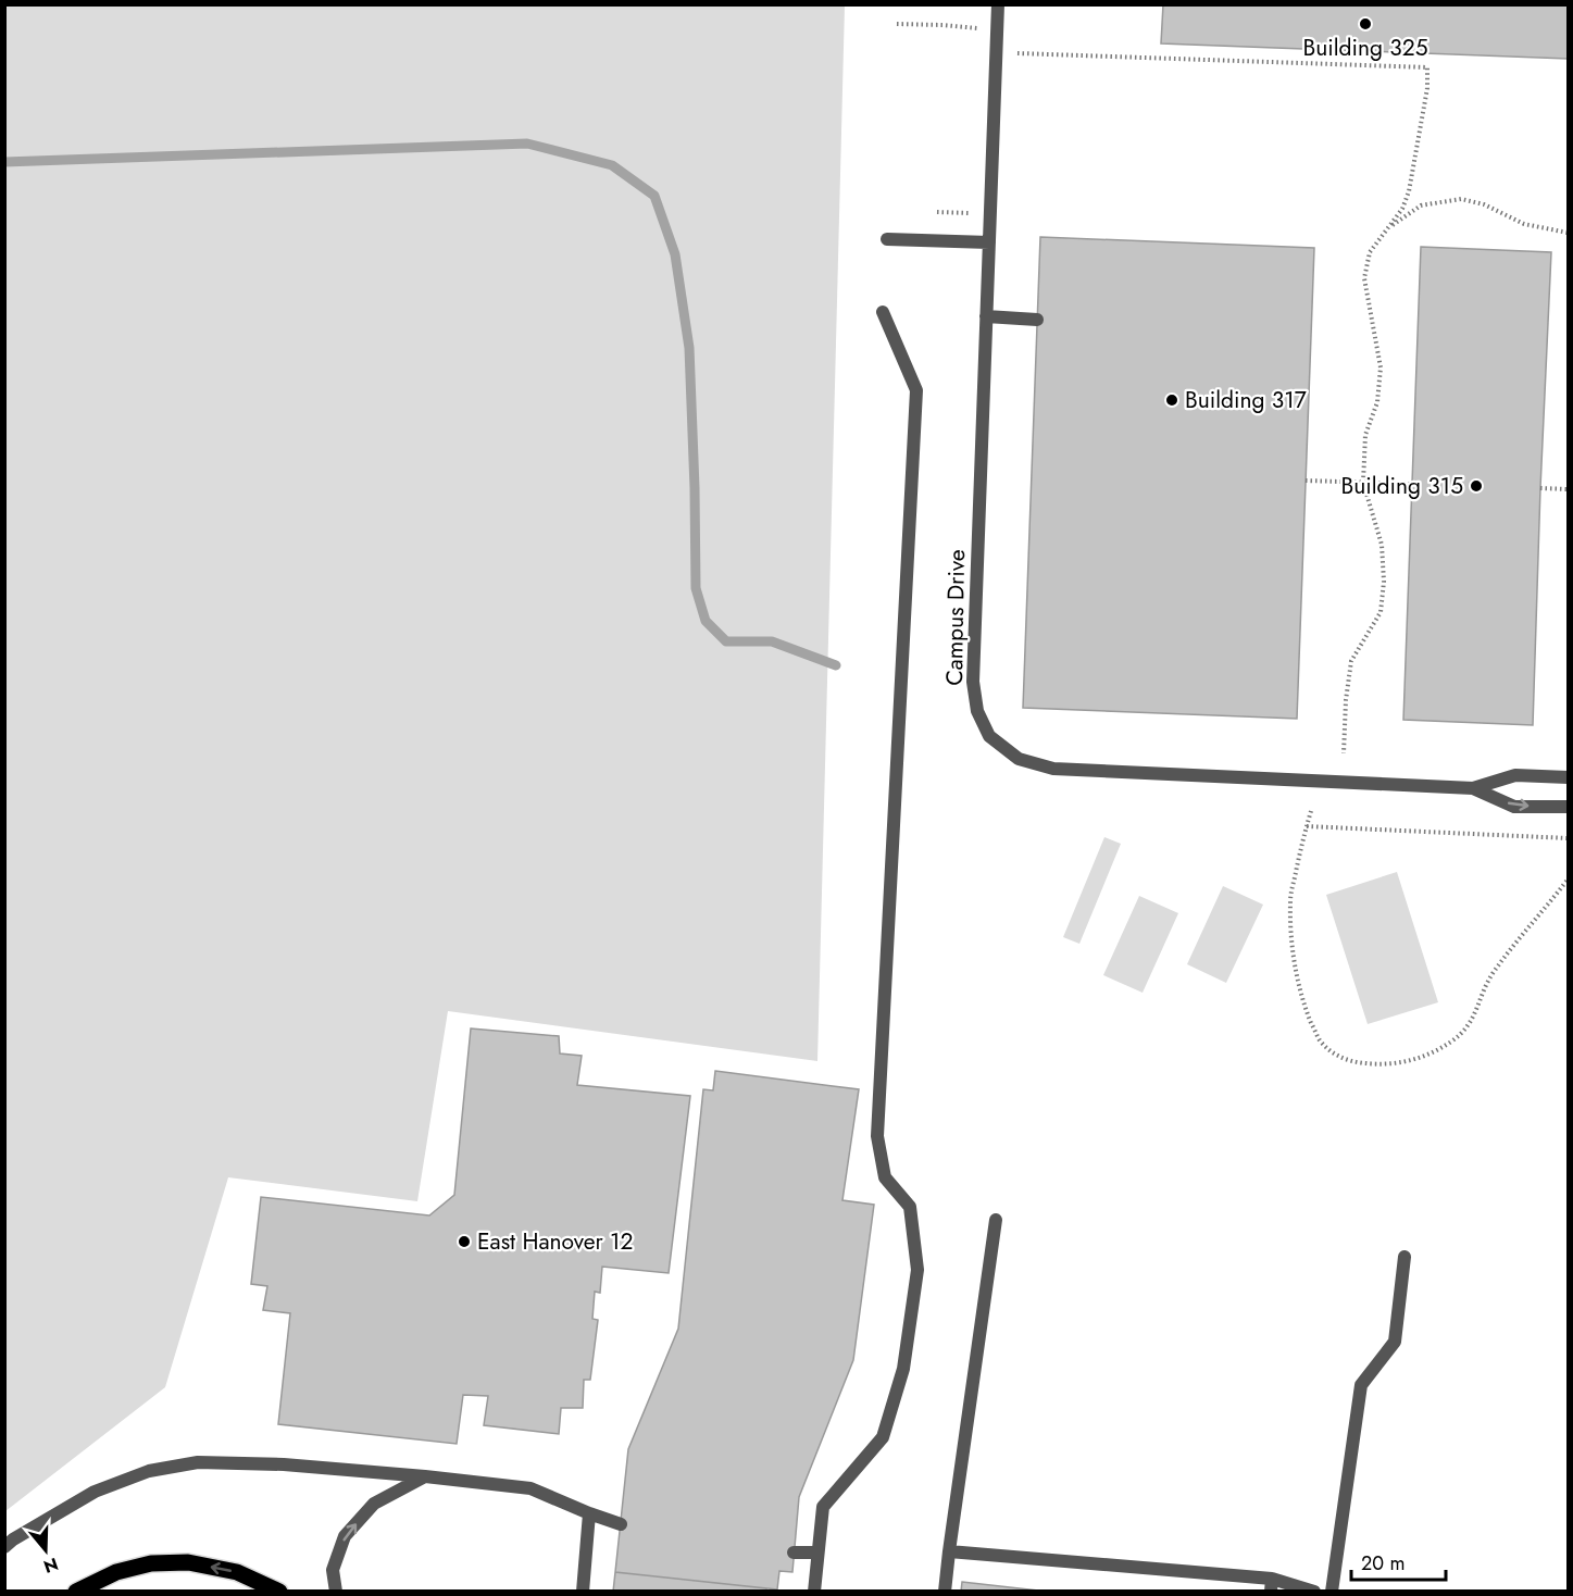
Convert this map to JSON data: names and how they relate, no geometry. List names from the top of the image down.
{
  "streets": {
    "lane": ["Campus Drive"]
  },
  "places": [
    "Building 325",
    "Building 317",
    "Building 315",
    "East Hanover 12"
  ],
  "scale_bar": "20 m",
  "north": "bottom"
}
